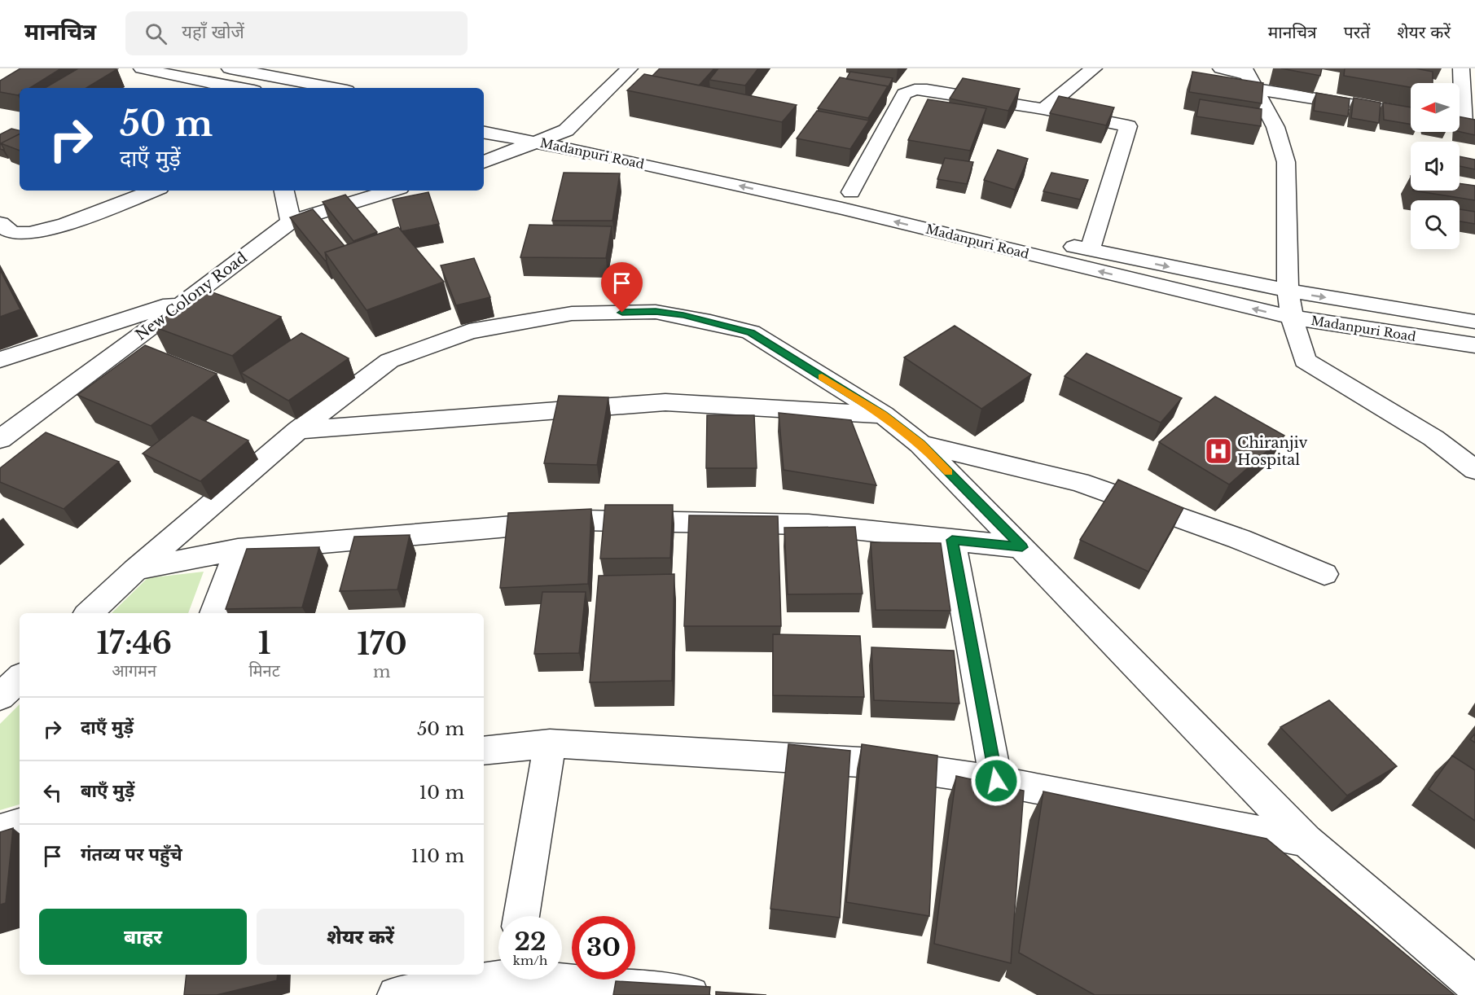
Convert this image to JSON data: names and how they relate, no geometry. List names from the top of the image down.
{
  "streets": {
    "street": ["Madanpuri Road", "New Colony Road"]
  },
  "places": {
    "hospital": ["Chiranjiv Hospital"]
  },
  "north": "left",
  "page": {
    "header": "मानचित्र",
    "search": "यहाँ खोजें",
    "nav": ["मानचित्र", "परतें", "शेयर करें"],
    "turn": ["50 m", "दाएँ मुड़ें"],
    "eta": [
      "17:46",
      "आगमन",
      "1",
      "मिनट",
      "170",
      "m"
    ],
    "list": [
      {
        "name": "दाएँ मुड़ें",
        "value": "50 m"
      },
      {
        "name": "बाएँ मुड़ें",
        "value": "10 m"
      },
      {
        "name": "गंतव्य पर पहुँचे",
        "value": "110 m"
      }
    ],
    "buttons": ["बाहर", "शेयर करें"],
    "speed": "22 km/h",
    "limit": "30"
  }
}
